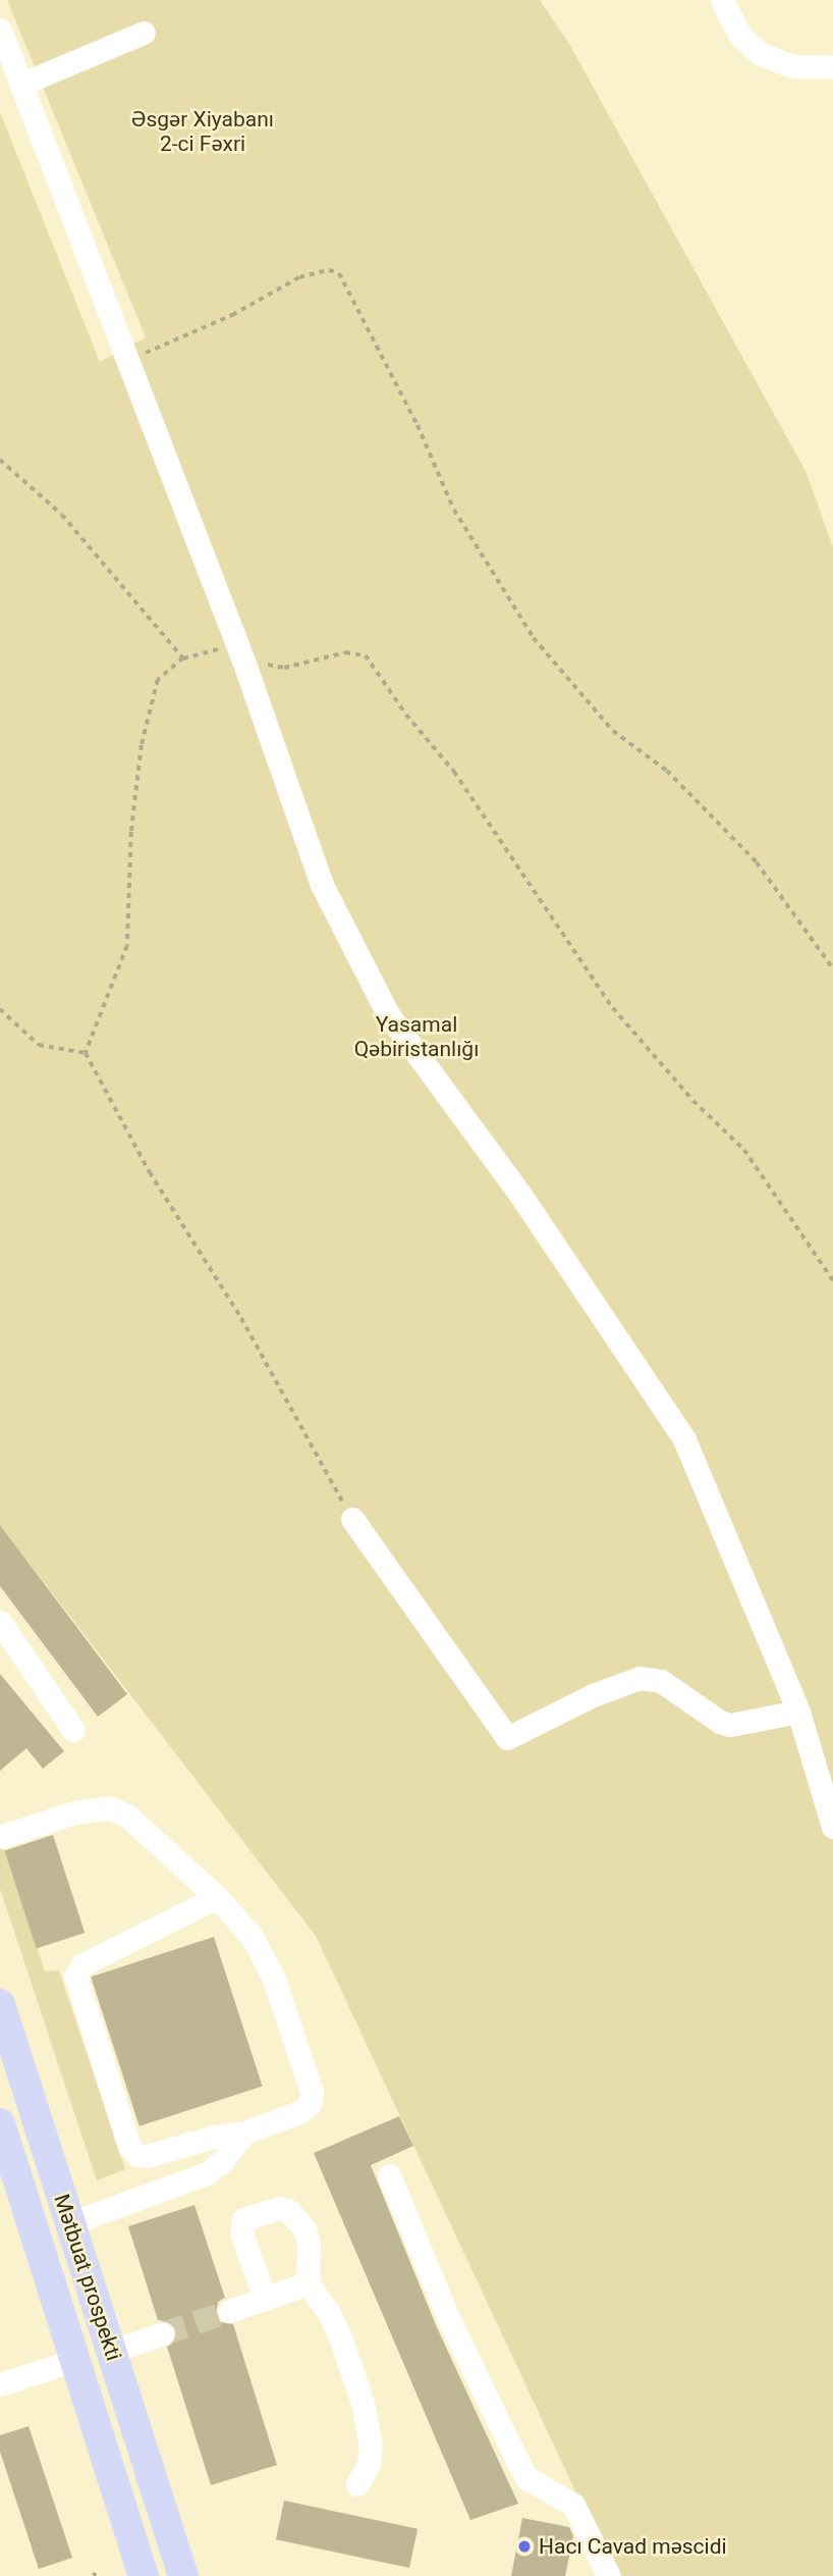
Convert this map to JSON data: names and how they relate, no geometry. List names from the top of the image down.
{
  "streets": {
    "main road": ["Mətbuat prospekti"]
  },
  "parks": ["Əsgər Xiyabanı 2-ci Fəxri", "Yasamal Qəbiristanlığı"],
  "places": ["Hacı Cavad məscidi"]
}
